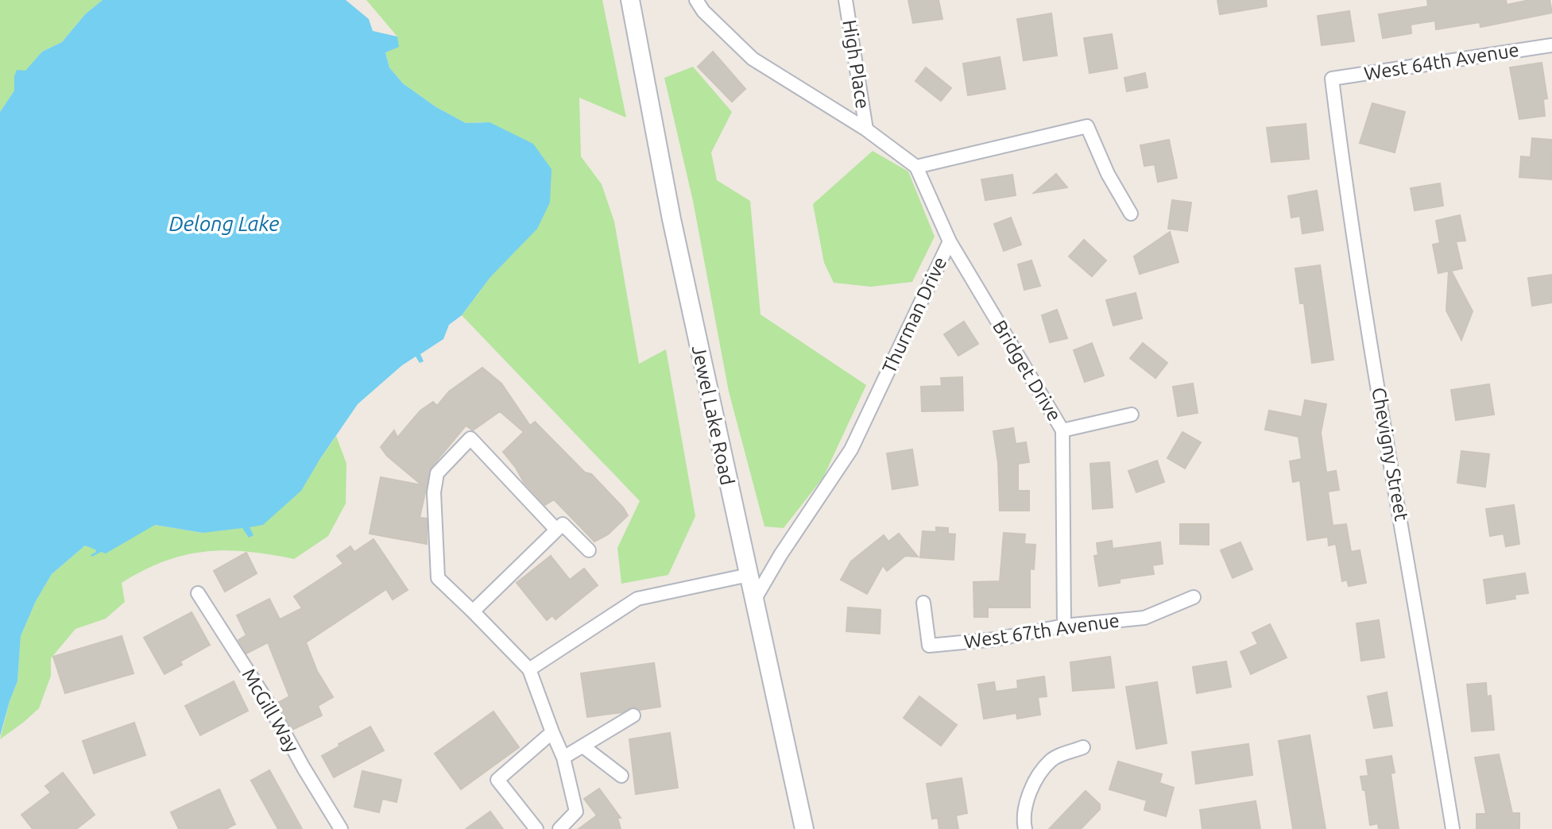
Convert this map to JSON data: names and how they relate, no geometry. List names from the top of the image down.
{
  "streets": {
    "main road": ["Jewel Lake Road"],
    "street": [
      "West 64th Avenue",
      "High Place",
      "Thurman Drive",
      "Bridget Drive",
      "Chevigny Street",
      "West 67th Avenue",
      "McGill Way"
    ]
  },
  "crossings": [
    ["West 64th Avenue", "Chevigny Street"],
    ["High Place", "Thurman Drive"],
    ["Thurman Drive", "Bridget Drive"],
    ["Thurman Drive", "Jewel Lake Road"],
    ["Bridget Drive", "West 67th Avenue"]
  ],
  "water": ["Delong Lake"]
}
